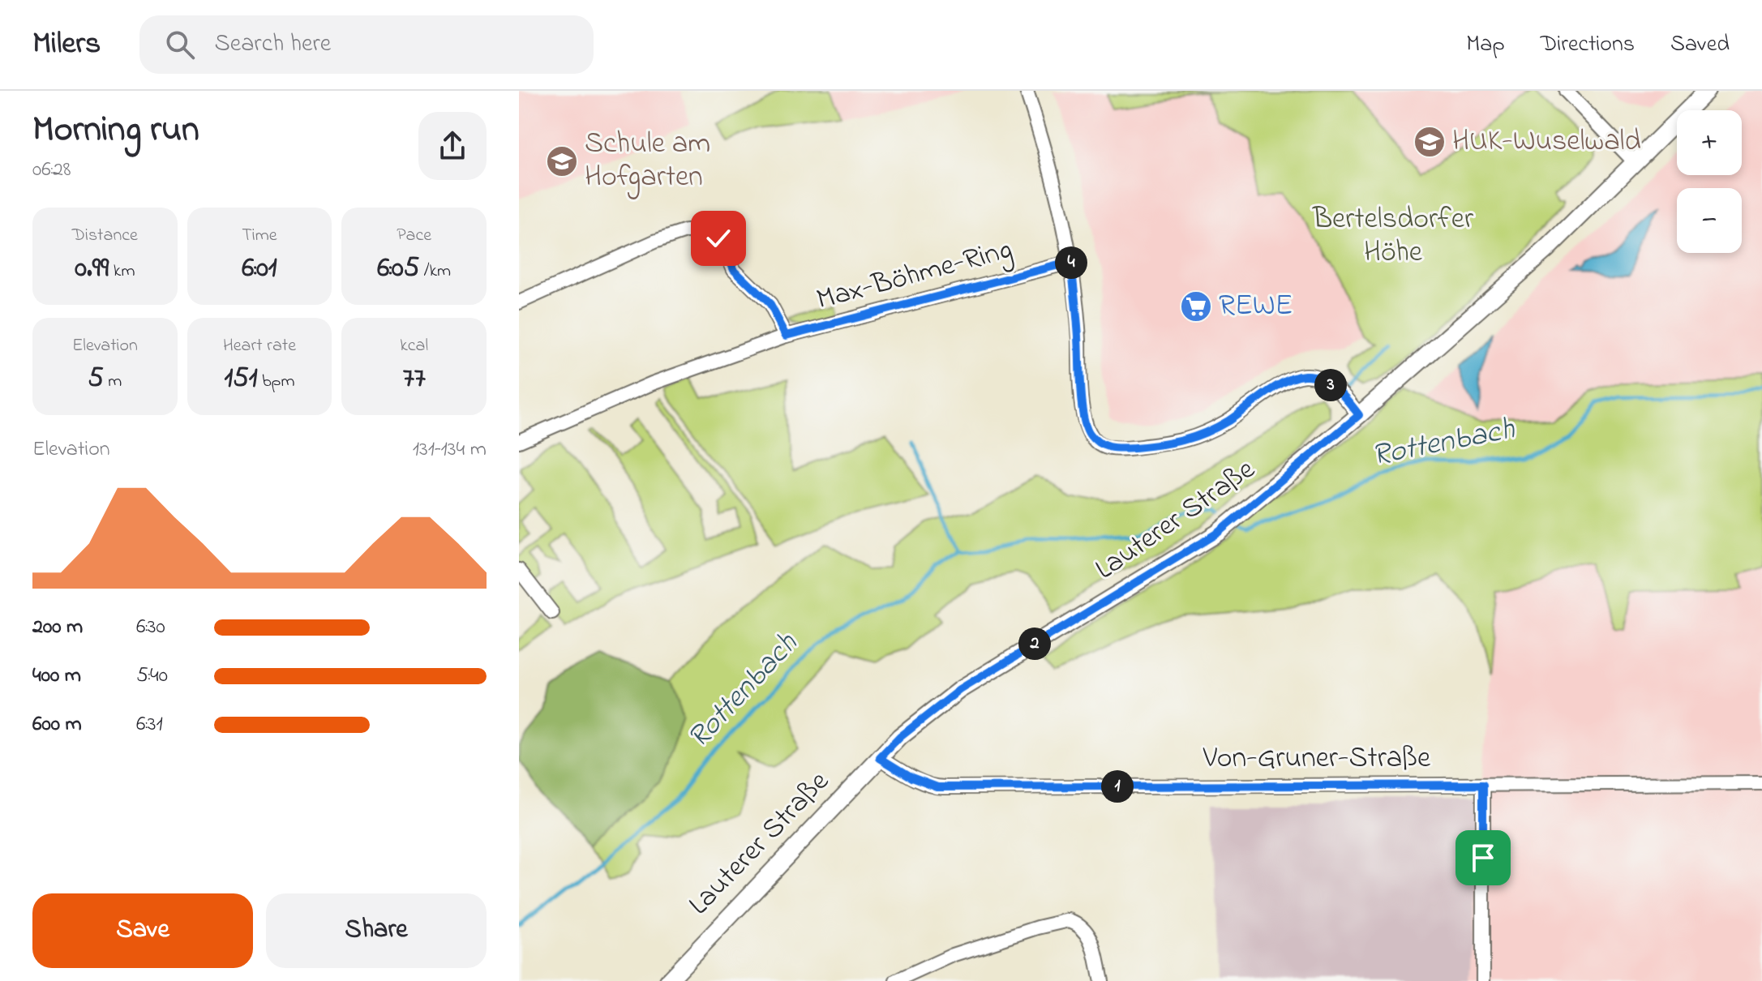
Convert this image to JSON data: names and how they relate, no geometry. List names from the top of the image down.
{
  "streets": {
    "street": ["Max-Böhme-Ring", "Lauterer Straße", "Von-Gruner-Straße"]
  },
  "crossings": [
    ["Lauterer Straße", "Von-Gruner-Straße"]
  ],
  "water": ["Rottenbach"],
  "parks": ["Bertelsdorfer Höhe"],
  "places": {
    "school or university": ["HUK-Wuselwald", "Schule am Hofgarten"],
    "supermarket": ["REWE"]
  },
  "page": {
    "header": "Milers",
    "search": "Search here",
    "nav": ["Map", "Directions", "Saved"],
    "heading": ["Morning run", "06:28"],
    "map_buttons": ["+", "−"],
    "stats": [
      ["Distance", "0.99 km"],
      ["Time", "6:01"],
      ["Pace", "6:05 /km"],
      ["Elevation", "5 m"],
      ["Heart rate", "151 bpm"],
      ["kcal", "77"]
    ],
    "pins": [
      "4",
      "3",
      "2",
      "1"
    ],
    "chart": ["Elevation", "131–134 m"],
    "list": [
      {
        "name": "200 m",
        "note": "6:30"
      },
      {
        "name": "400 m",
        "note": "5:40"
      },
      {
        "name": "600 m",
        "note": "6:31"
      }
    ],
    "buttons": ["Save", "Share"]
  }
}
